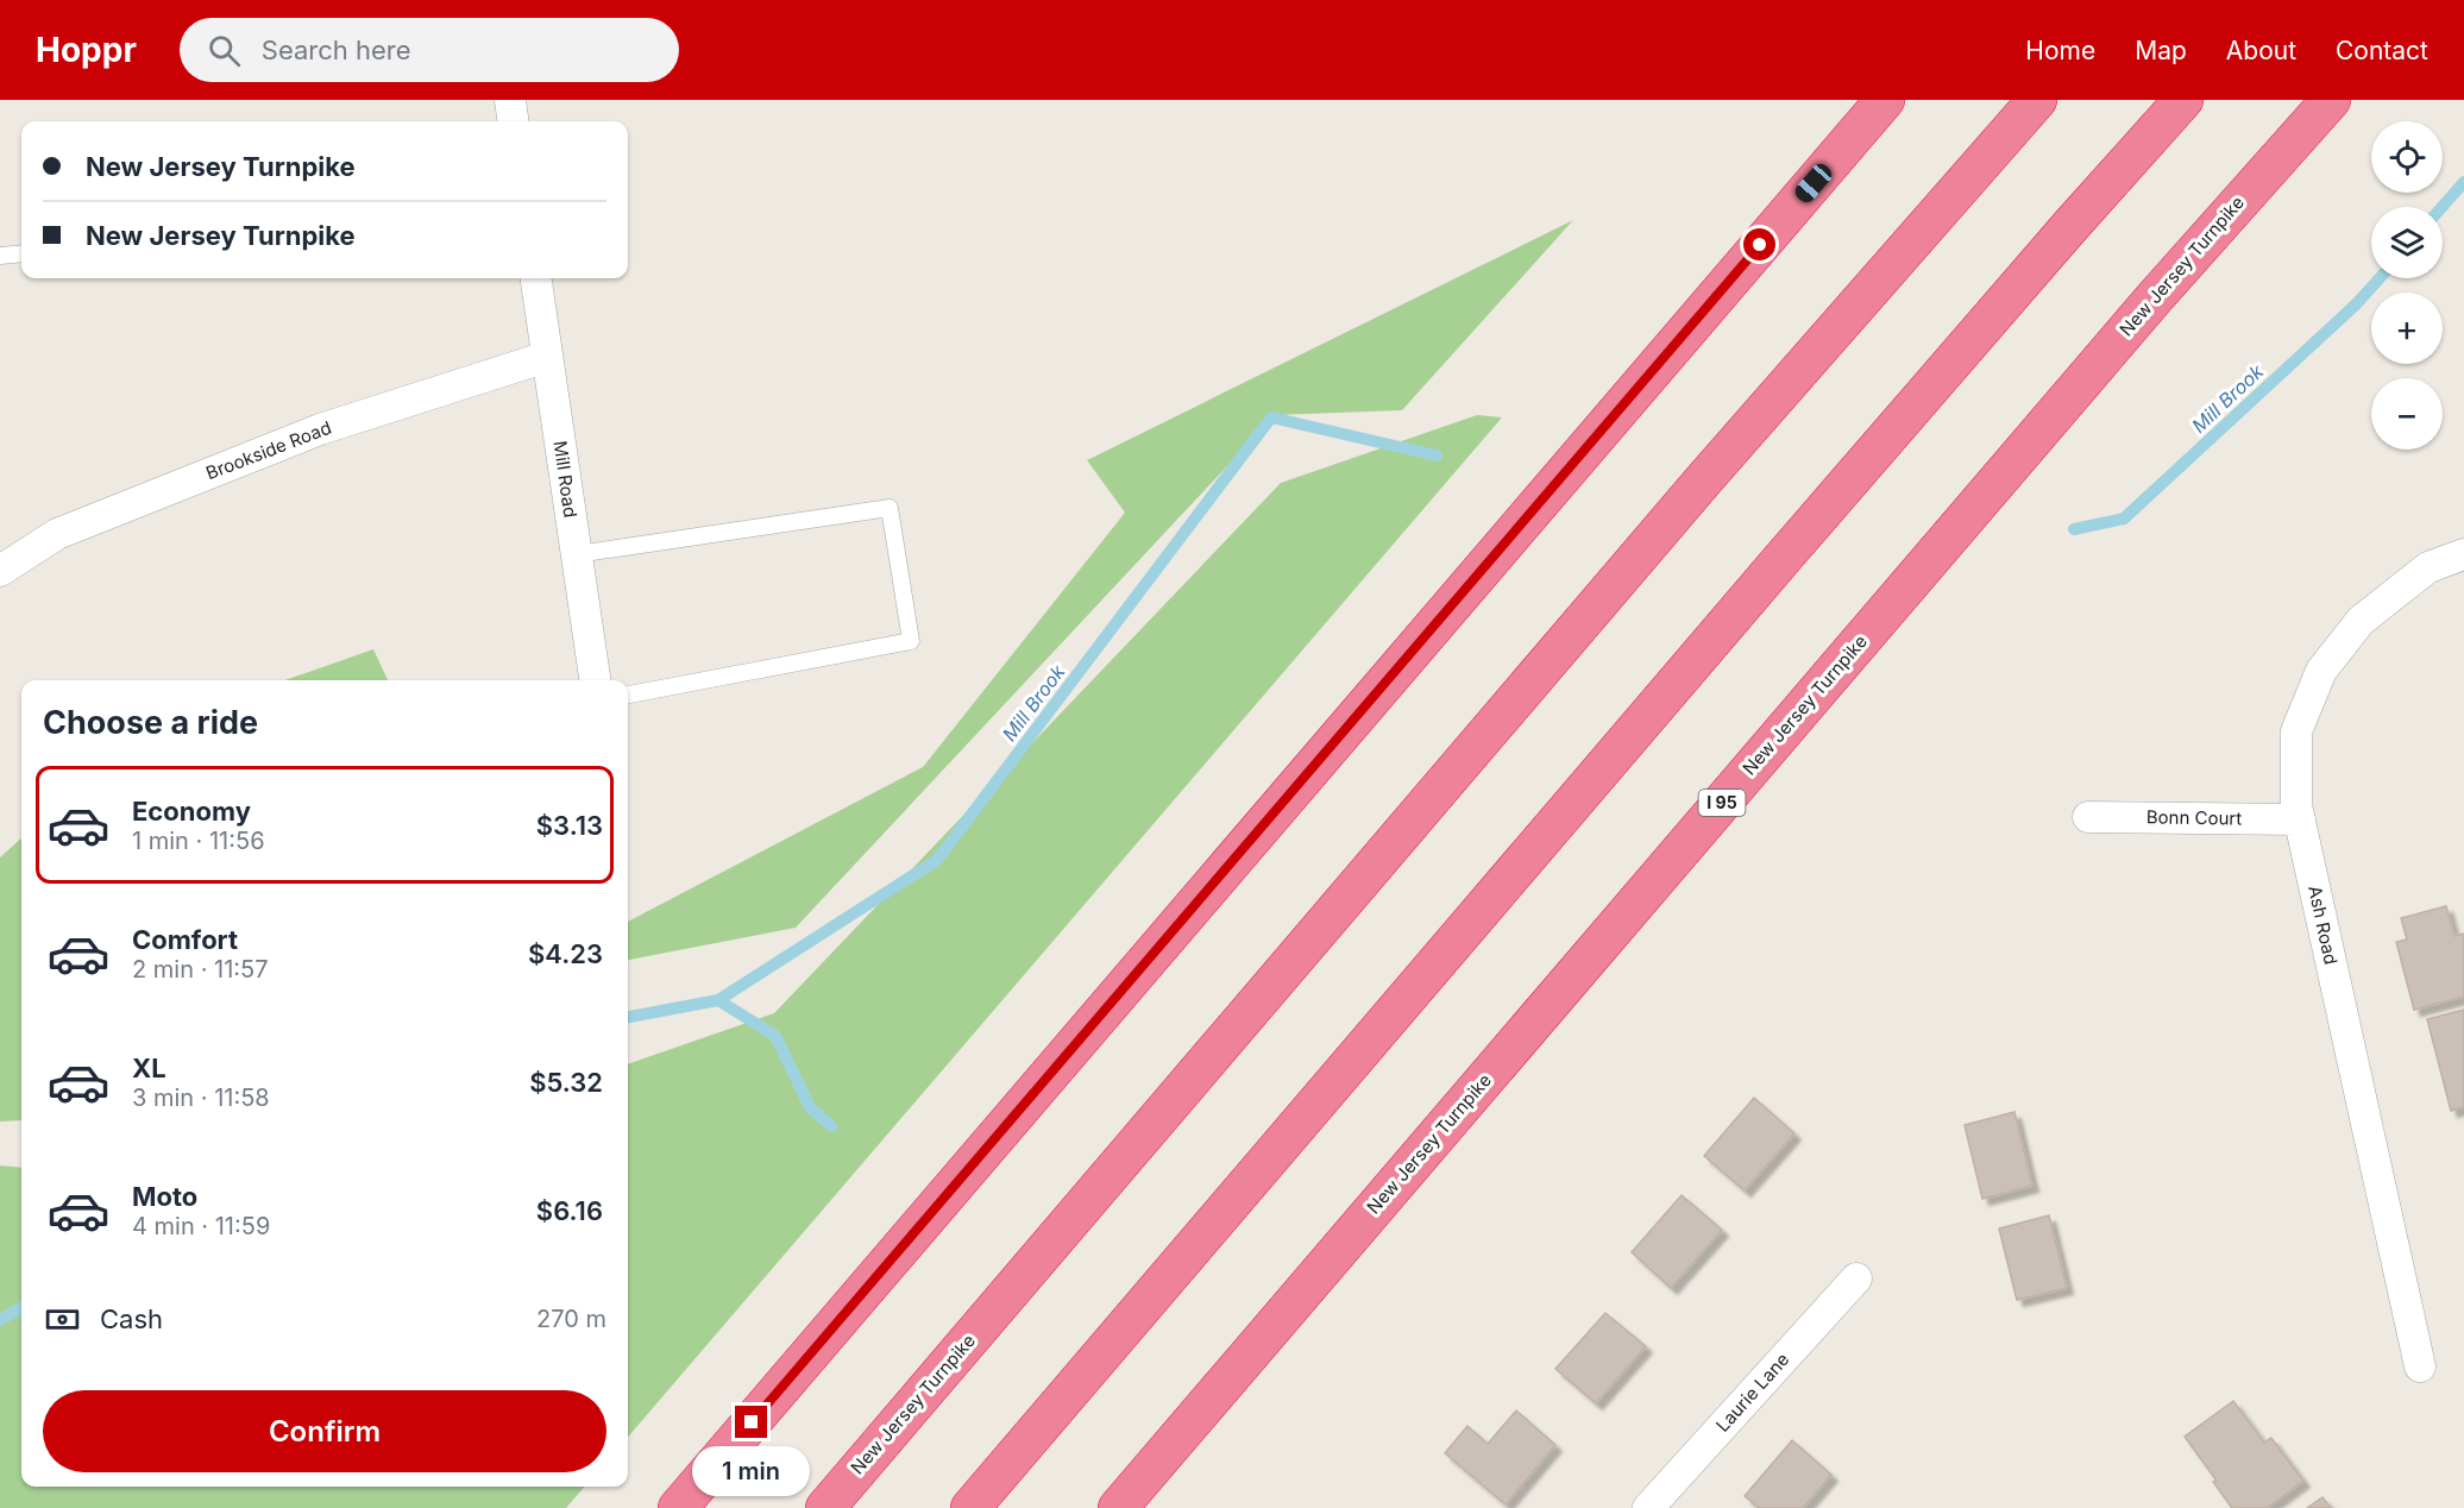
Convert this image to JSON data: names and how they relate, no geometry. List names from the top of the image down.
{
  "streets": {
    "highway": ["New Jersey Turnpike", "I 95"],
    "street": [
      "Brookside Road",
      "Mill Road",
      "Bonn Court",
      "Ash Road",
      "Laurie Lane"
    ]
  },
  "crossings": [
    ["Brookside Road", "Mill Road"],
    ["Bonn Court", "Ash Road"]
  ],
  "water": ["Mill Brook"],
  "page": {
    "header": "Hoppr",
    "search": "Search here",
    "nav": [
      "Home",
      "Map",
      "About",
      "Contact"
    ],
    "map_buttons": ["+", "−"],
    "banner": ["New Jersey Turnpike", "New Jersey Turnpike"],
    "heading": "Choose a ride",
    "list": [
      {
        "name": "Economy",
        "note": "1 min · 11:56",
        "value": "$3.13"
      },
      {
        "name": "Comfort",
        "note": "2 min · 11:57",
        "value": "$4.23"
      },
      {
        "name": "XL",
        "note": "3 min · 11:58",
        "value": "$5.32"
      },
      {
        "name": "Moto",
        "note": "4 min · 11:59",
        "value": "$6.16"
      }
    ],
    "pay": ["Cash", "270 m"],
    "buttons": "Confirm",
    "bubble": "1 min"
  }
}
